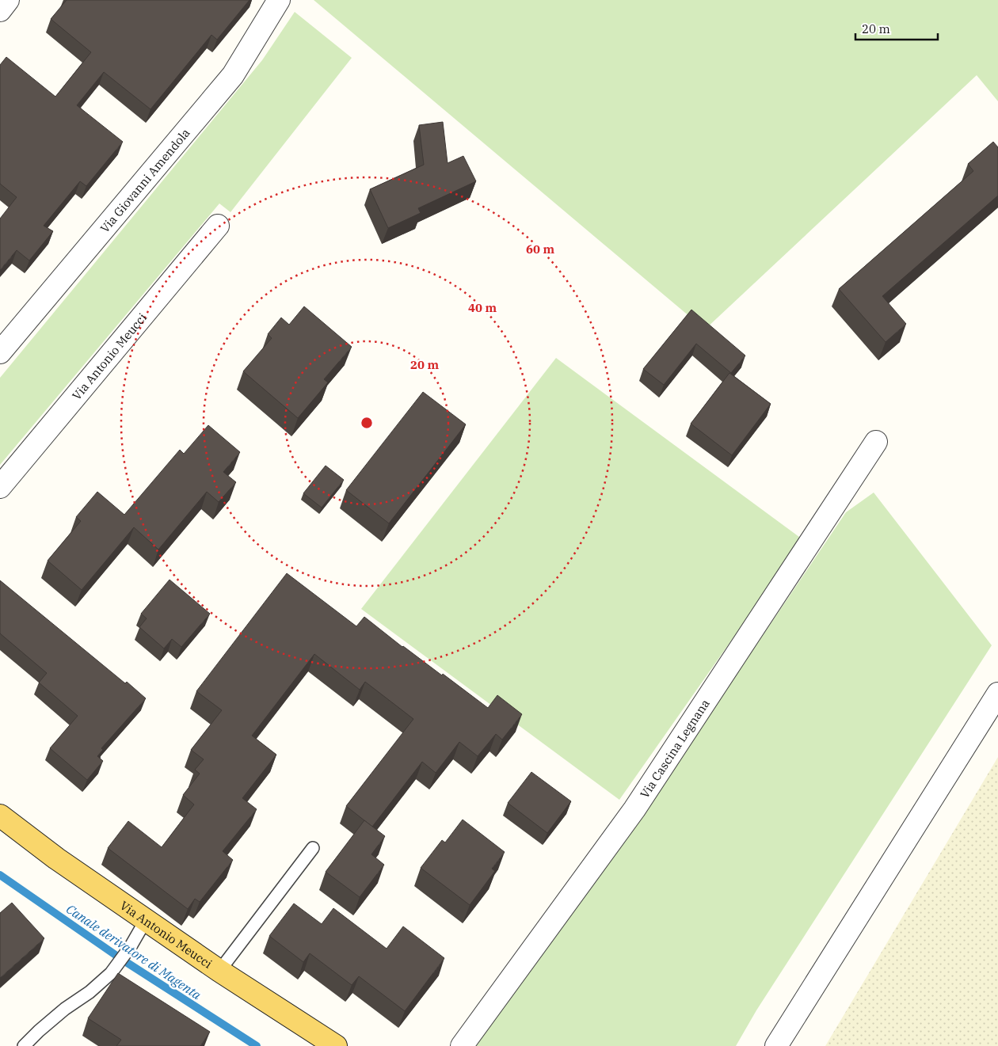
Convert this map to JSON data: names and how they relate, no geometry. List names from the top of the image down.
{
  "streets": {
    "main road": ["Via Antonio Meucci"],
    "street": ["Via Giovanni Amendola", "Via Cascina Legnana"]
  },
  "water": ["Canale derivatore di Magenta"],
  "scale_bar": "20 m",
  "rings": ["60 m", "40 m", "20 m"]
}
